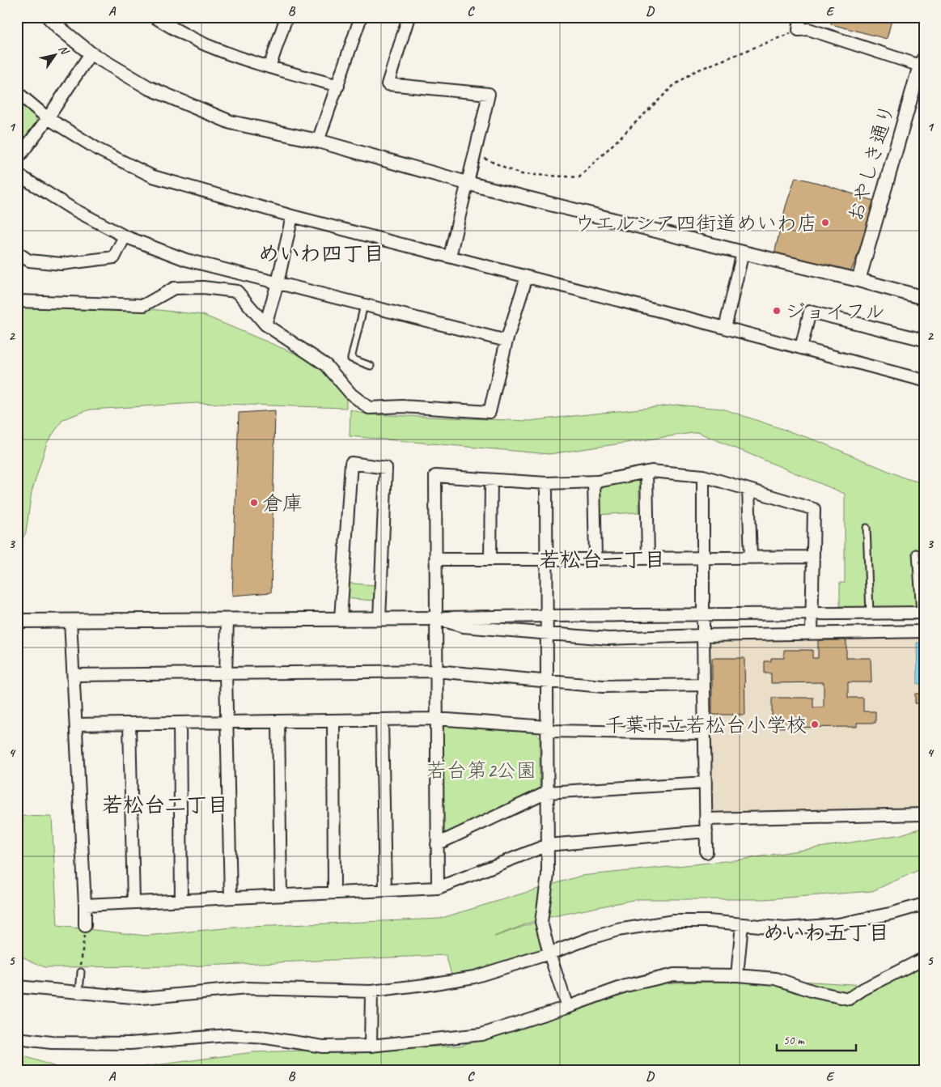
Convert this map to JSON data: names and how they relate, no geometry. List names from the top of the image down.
{
  "streets": {
    "street": ["おやしき通り"]
  },
  "districts": [
    "めいわ四丁目",
    "若松台一丁目",
    "若松台二丁目",
    "めいわ五丁目"
  ],
  "parks": ["若台第2公園"],
  "places": [
    "ウエルシア四街道めいわ店",
    "ジョイフル",
    "倉庫",
    "千葉市立若松台小学校"
  ],
  "scale_bar": "50 m",
  "north": "top right",
  "grid": {
    "columns": [
      "A",
      "B",
      "C",
      "D",
      "E"
    ],
    "rows": [
      "1",
      "2",
      "3",
      "4",
      "5"
    ]
  }
}
